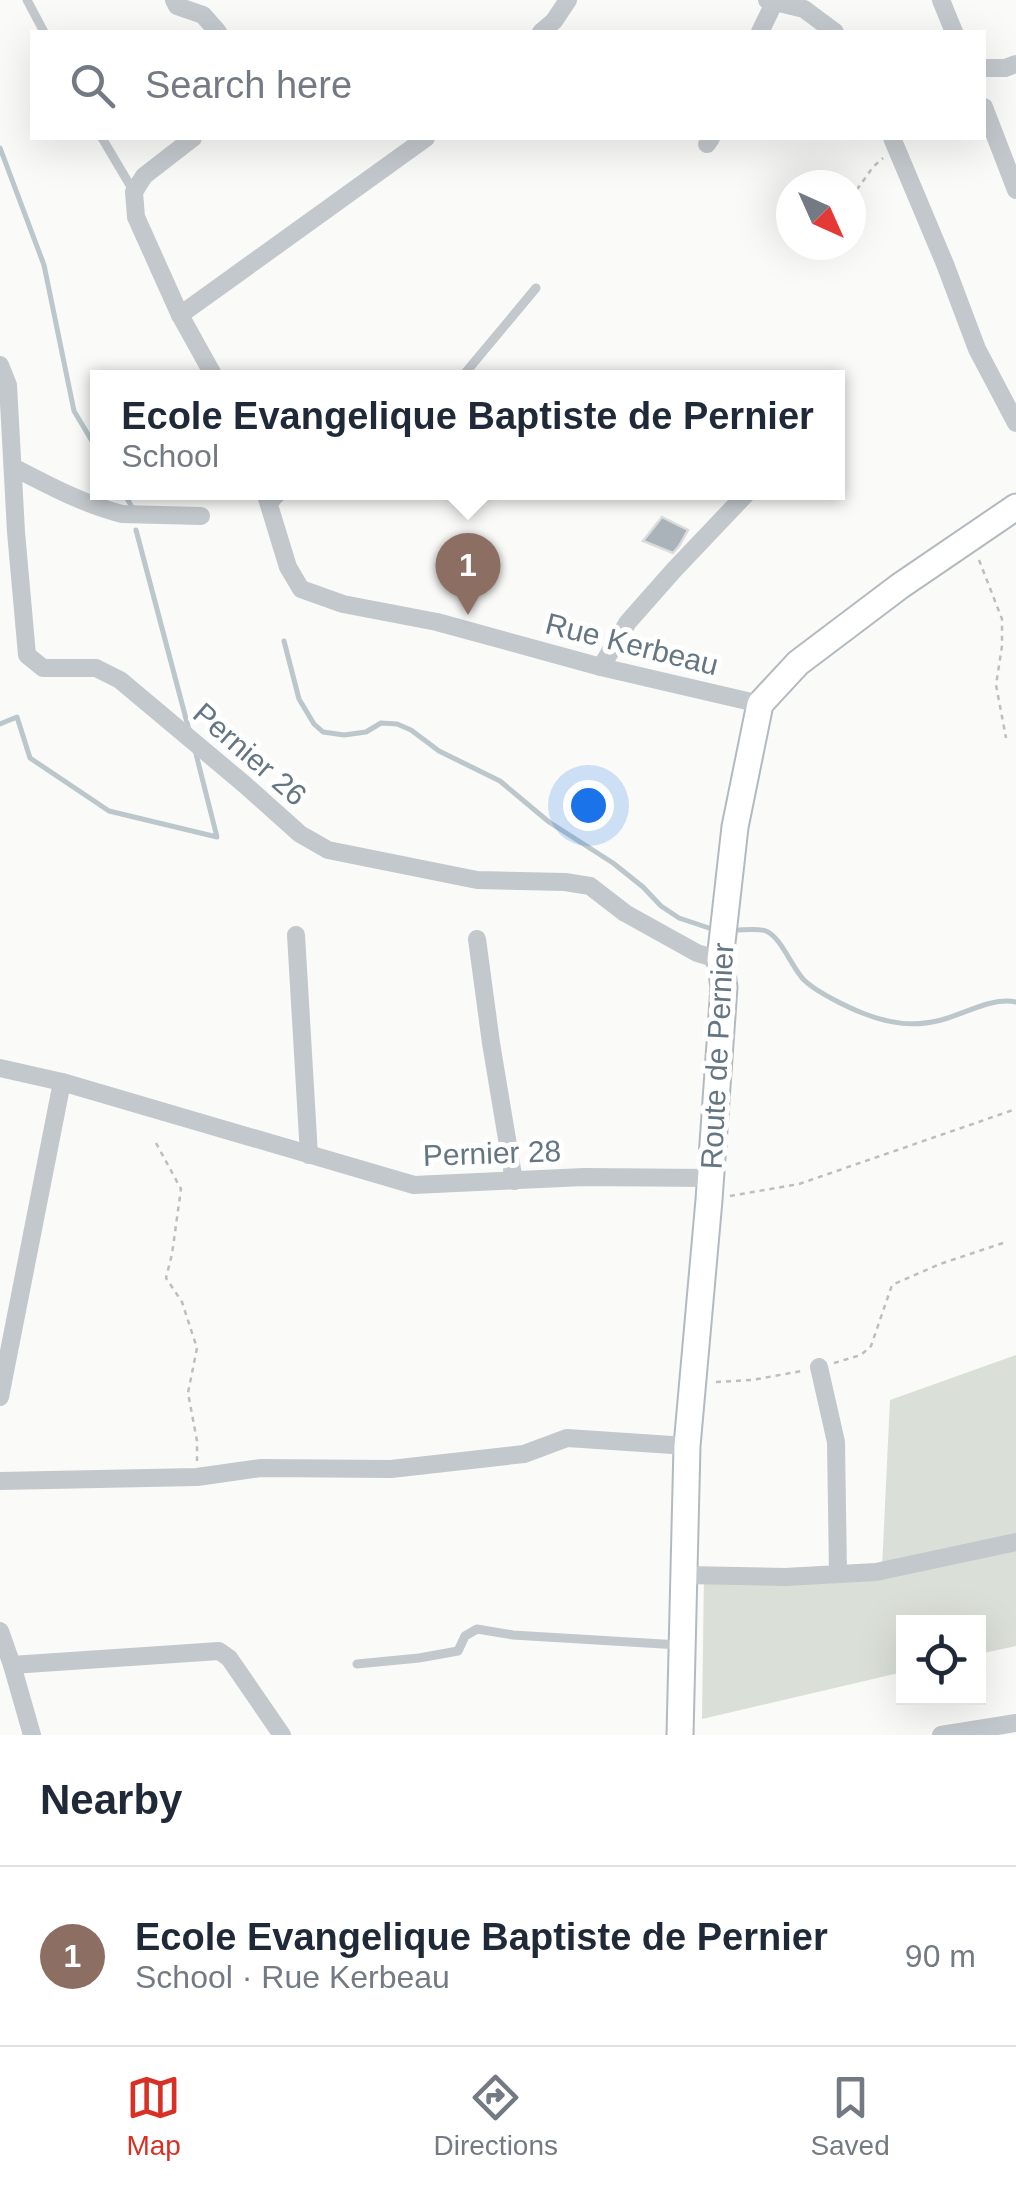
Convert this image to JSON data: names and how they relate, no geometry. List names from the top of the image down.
{
  "streets": {
    "street": [
      "Rue Kerbeau",
      "Pernier 26",
      "Route de Pernier",
      "Pernier 28"
    ]
  },
  "crossings": [
    ["Rue Kerbeau", "Route de Pernier"],
    ["Pernier 26", "Route de Pernier"],
    ["Route de Pernier", "Pernier 28"]
  ],
  "north": "bottom right",
  "page": {
    "search": "Search here",
    "popup": ["Ecole Evangelique Baptiste de Pernier", "School"],
    "pins": "1",
    "heading": "Nearby",
    "list": [
      {
        "mark": "1",
        "name": "Ecole Evangelique Baptiste de Pernier",
        "note": "School · Rue Kerbeau",
        "value": "90 m"
      }
    ],
    "nav": ["Map", "Directions", "Saved"]
  }
}
